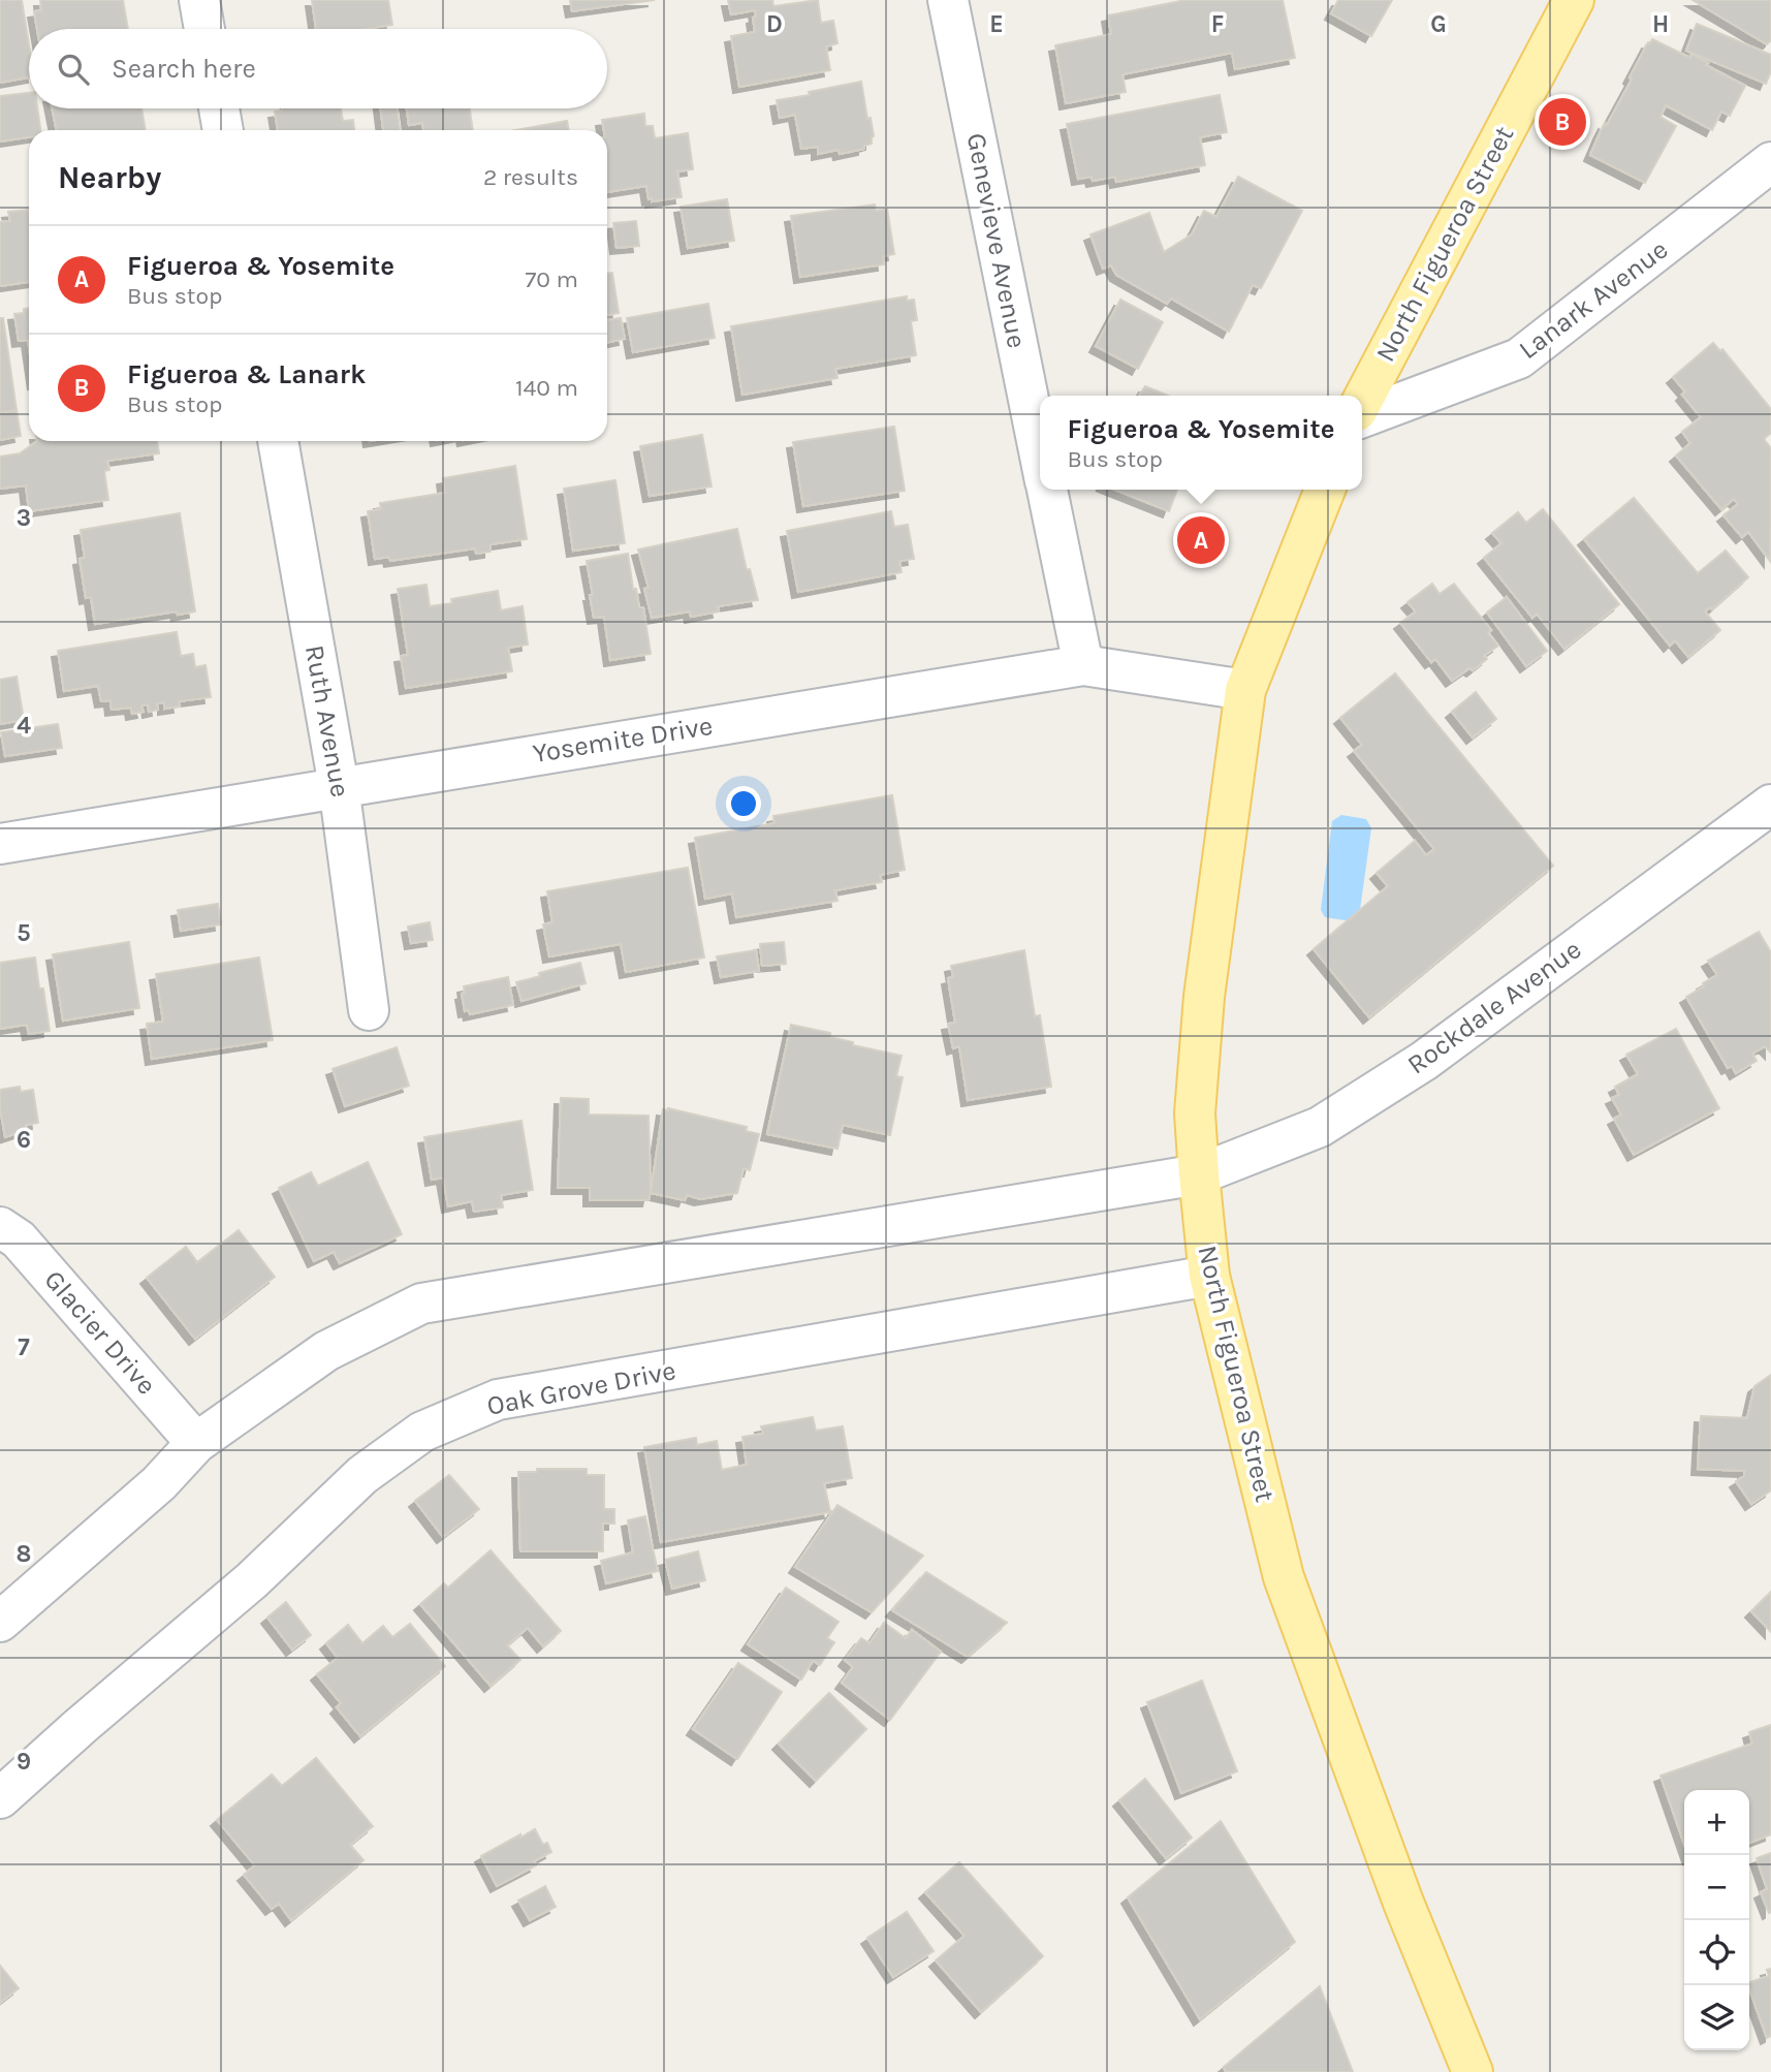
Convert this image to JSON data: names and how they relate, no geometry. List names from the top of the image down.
{
  "streets": {
    "main road": ["North Figueroa Street"],
    "street": [
      "Genevieve Avenue",
      "Lanark Avenue",
      "Ruth Avenue",
      "Yosemite Drive",
      "Rockdale Avenue",
      "Glacier Drive",
      "Oak Grove Drive"
    ]
  },
  "crossings": [
    ["Genevieve Avenue", "Yosemite Drive"],
    ["North Figueroa Street", "Yosemite Drive"],
    ["North Figueroa Street", "Rockdale Avenue"],
    ["North Figueroa Street", "Oak Grove Drive"],
    ["Ruth Avenue", "Yosemite Drive"]
  ],
  "page": {
    "search": "Search here",
    "pins": ["B", "A"],
    "heading": ["Nearby", "2 results"],
    "list": [
      {
        "mark": "A",
        "name": "Figueroa & Yosemite",
        "note": "Bus stop",
        "value": "70 m"
      },
      {
        "mark": "B",
        "name": "Figueroa & Lanark",
        "note": "Bus stop",
        "value": "140 m"
      }
    ],
    "popup": ["Figueroa & Yosemite", "Bus stop"],
    "map_buttons": ["+", "−"]
  },
  "grid": {
    "columns": [
      "D",
      "E",
      "F",
      "G",
      "H"
    ],
    "rows": [
      "3",
      "4",
      "5",
      "6",
      "7",
      "8",
      "9"
    ]
  }
}
